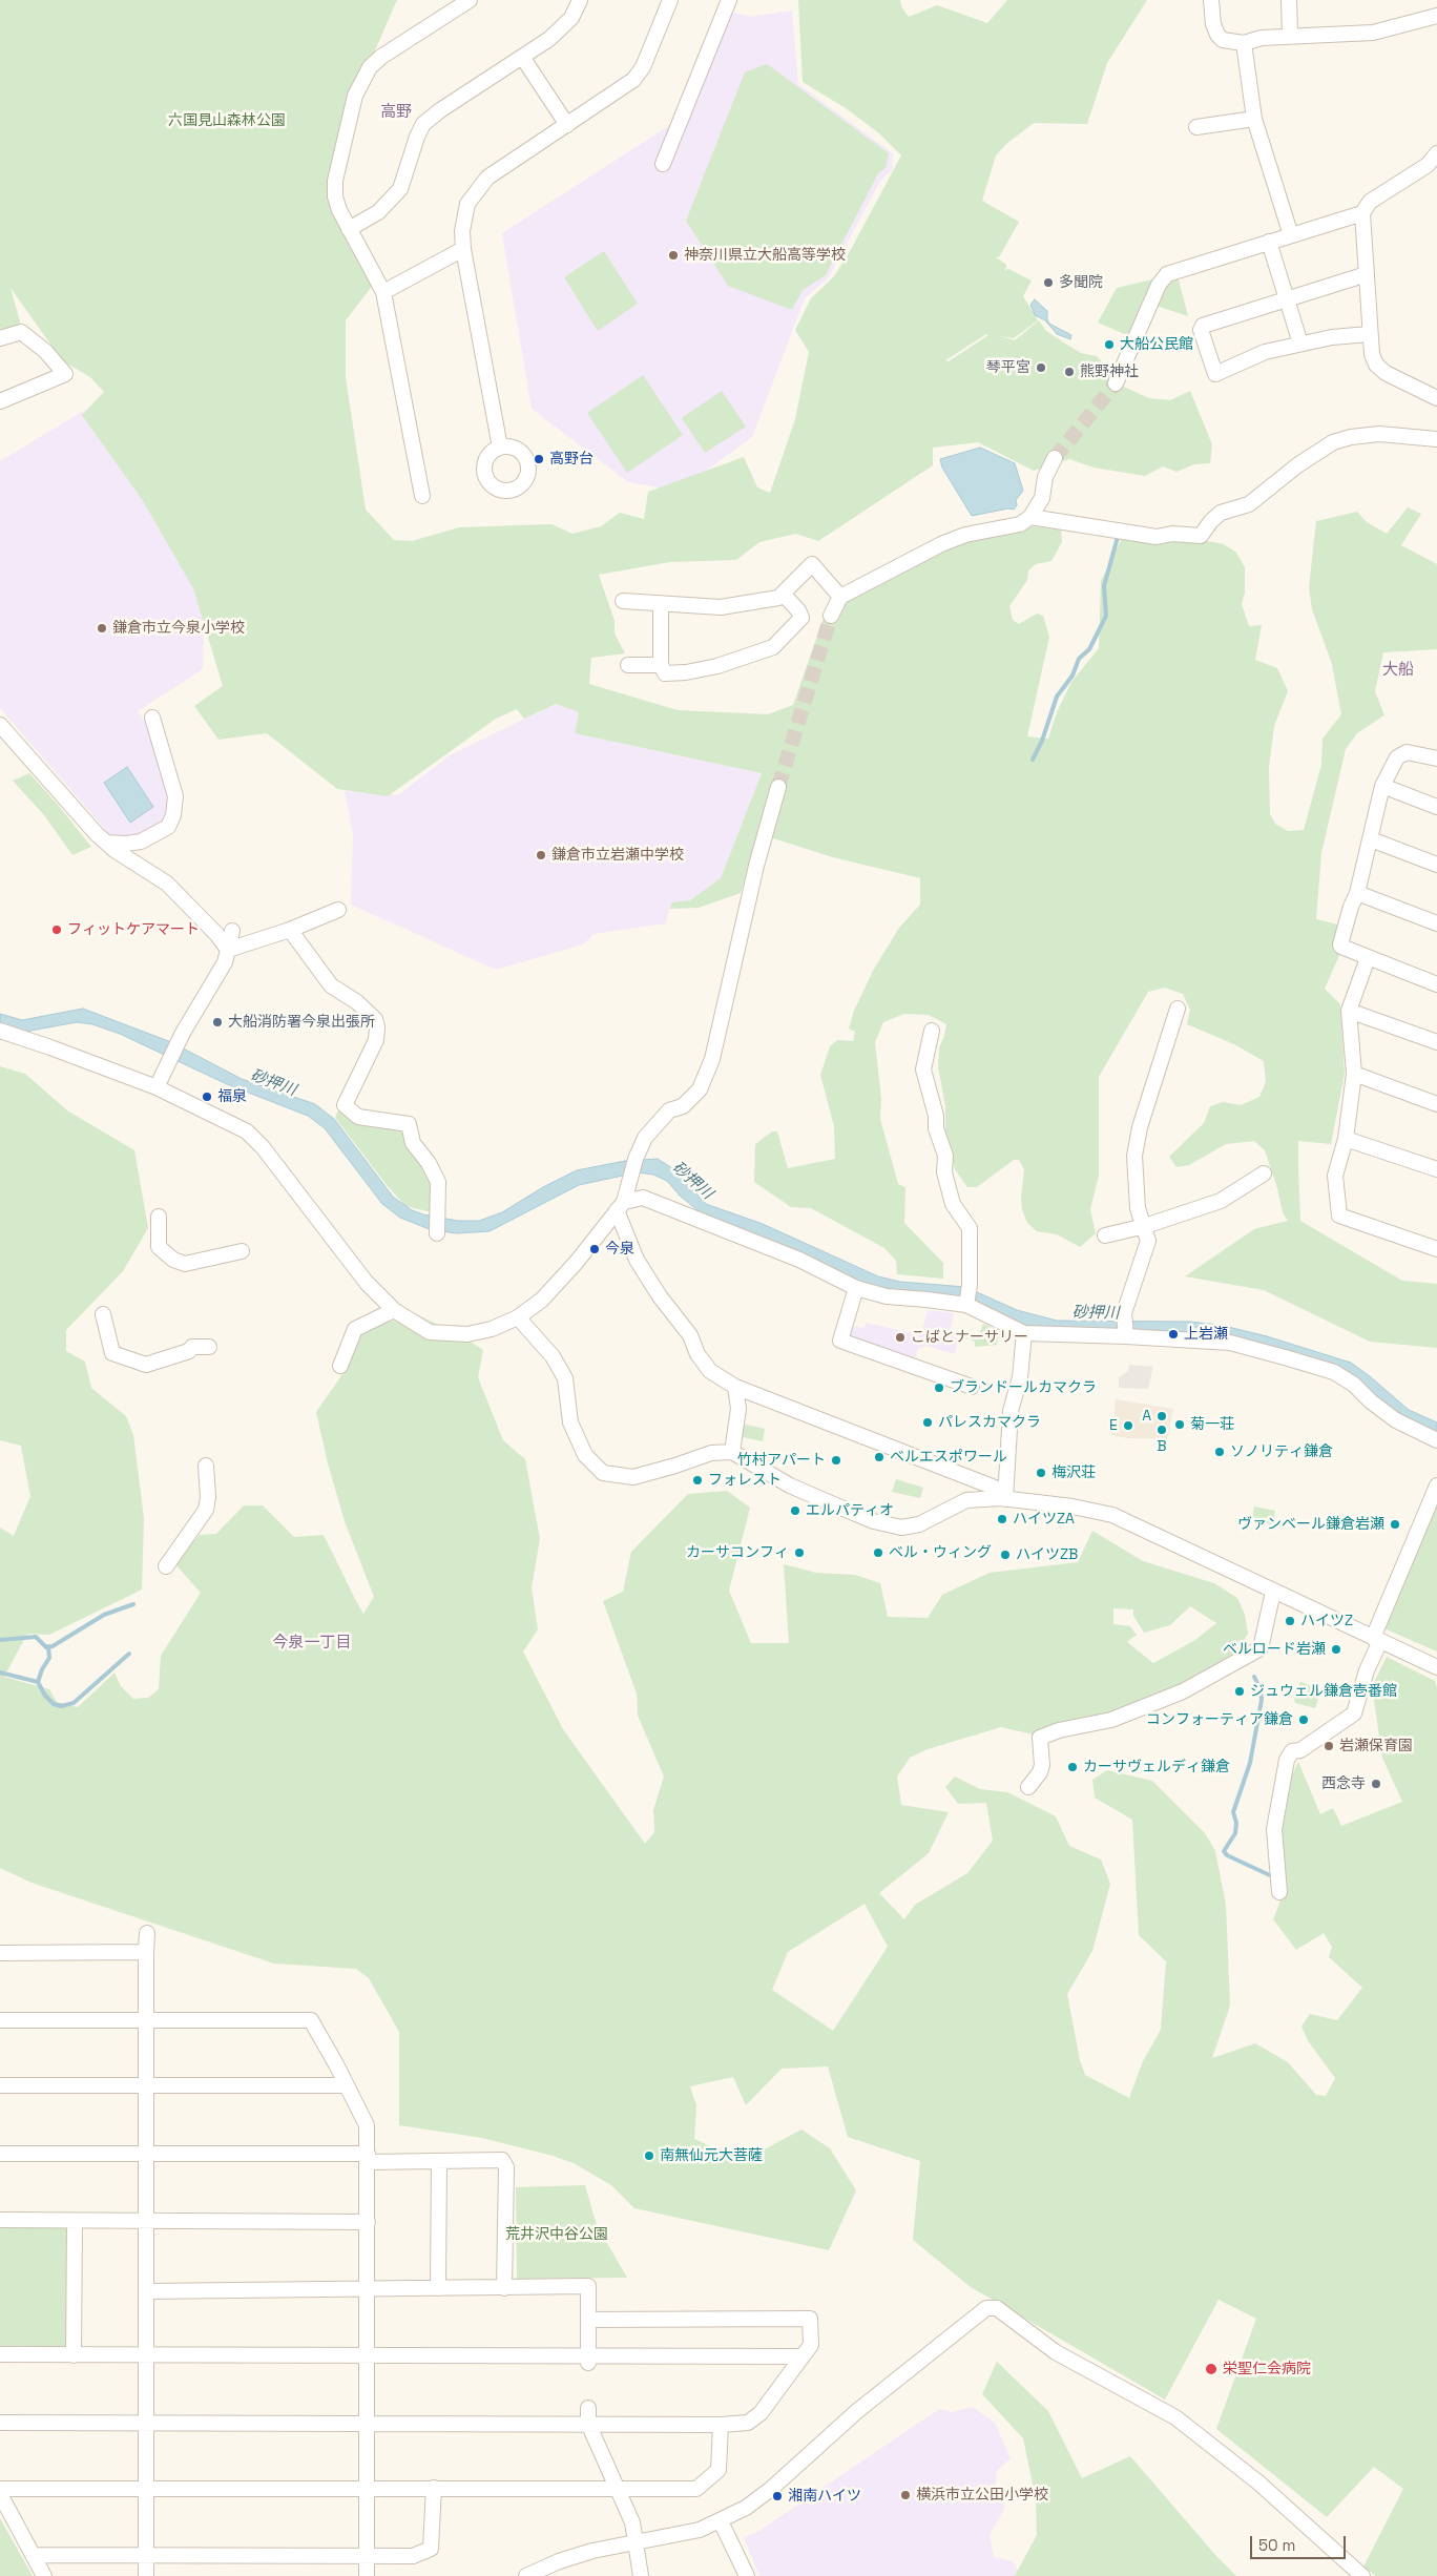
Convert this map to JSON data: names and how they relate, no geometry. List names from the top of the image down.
{
  "districts": ["高野", "大船", "今泉一丁目"],
  "water": ["砂押川"],
  "parks": ["六国見山森林公園", "荒井沢中谷公園"],
  "places": [
    "神奈川県立大船高等学校",
    "多聞院",
    "大船公民館",
    "琴平宮",
    "熊野神社",
    "高野台",
    "鎌倉市立今泉小学校",
    "鎌倉市立岩瀬中学校",
    "フィットケアマート",
    "大船消防署今泉出張所",
    "福泉",
    "今泉",
    "上岩瀬",
    "こばとナーサリー",
    "ブランドールカマクラ",
    "A",
    "パレスカマクラ",
    "菊一荘",
    "E",
    "B",
    "ソノリティ鎌倉",
    "ベルエスポワール",
    "竹村アパート",
    "梅沢荘",
    "フォレスト",
    "エルパティオ",
    "ハイツZA",
    "ヴァンベール鎌倉岩瀬",
    "カーサコンフィ",
    "ベル・ウィング",
    "ハイツZB",
    "ハイツZ",
    "ベルロード岩瀬",
    "ジュウェル鎌倉壱番館",
    "コンフォーティア鎌倉",
    "岩瀬保育園",
    "カーサヴェルディ鎌倉",
    "西念寺",
    "南無仙元大菩薩",
    "栄聖仁会病院",
    "横浜市立公田小学校",
    "湘南ハイツ"
  ],
  "scale_bar": "50 m"
}
